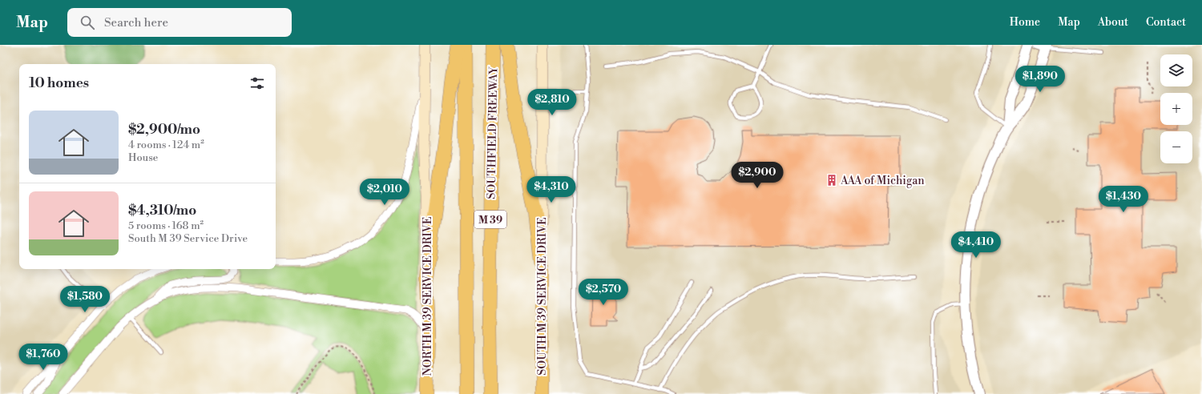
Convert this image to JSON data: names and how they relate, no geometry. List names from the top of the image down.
{
  "streets": {
    "highway": ["SOUTHFIELD FREEWAY", "M 39"],
    "main road": ["NORTH M 39 SERVICE DRIVE", "SOUTH M 39 SERVICE DRIVE"]
  },
  "places": {
    "building": ["AAA of Michigan"]
  },
  "page": {
    "header": "Map",
    "search": "Search here",
    "nav": [
      "Home",
      "Map",
      "About",
      "Contact"
    ],
    "map_buttons": ["+", "−"],
    "heading": "10 homes",
    "price": [
      "$1,890",
      "$2,810",
      "$2,900",
      "$4,310",
      "$2,010",
      "$1,430",
      "$4,410",
      "$2,570",
      "$1,580",
      "$1,760"
    ],
    "list": [
      {
        "name": "$2,900/mo",
        "note": "4 rooms · 124 m² · House"
      },
      {
        "name": "$4,310/mo",
        "note": "5 rooms · 168 m² · South M 39 Service Drive"
      }
    ]
  }
}
